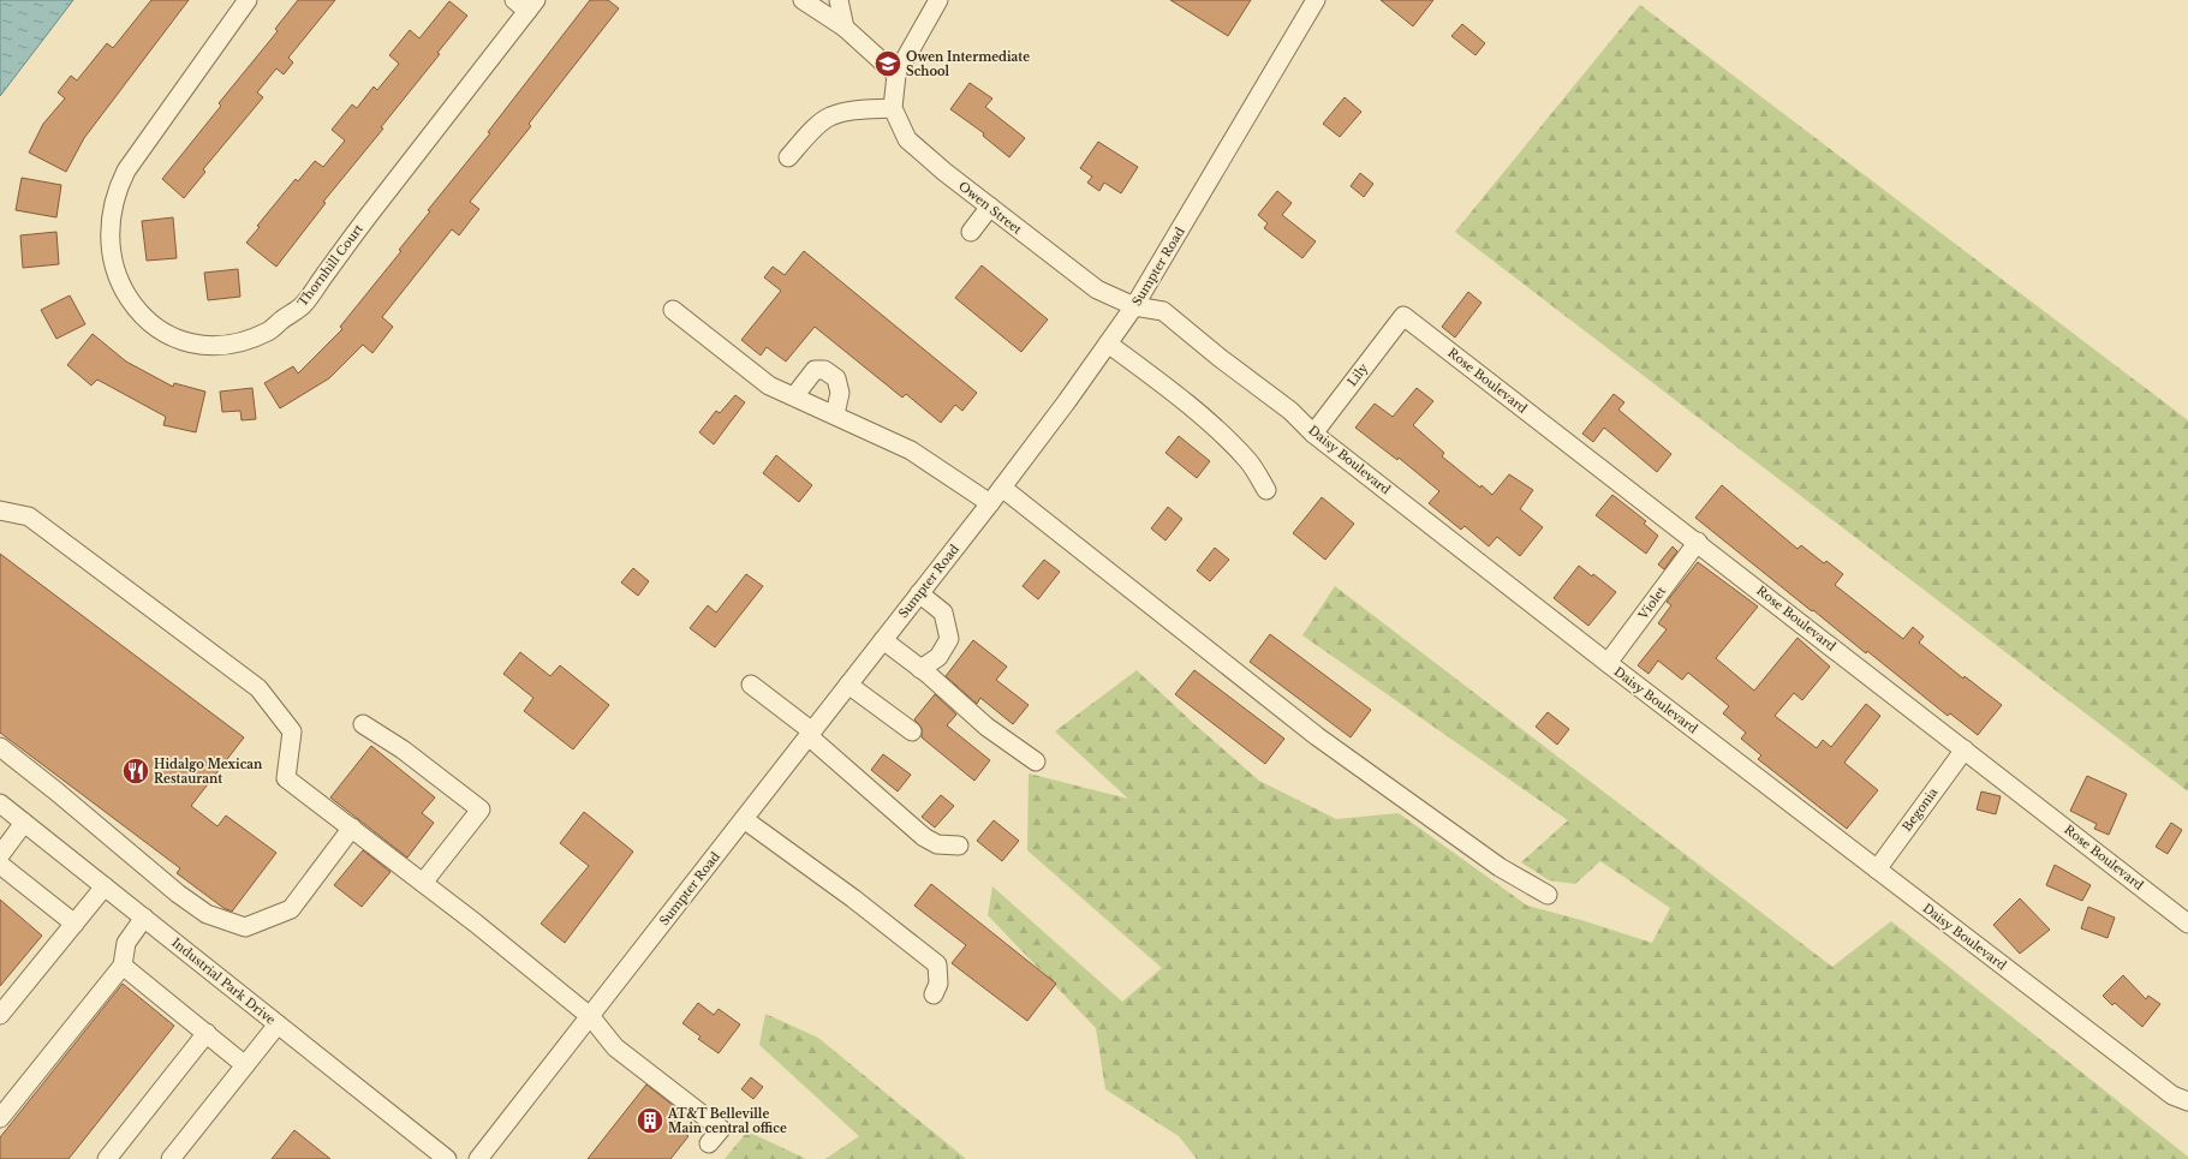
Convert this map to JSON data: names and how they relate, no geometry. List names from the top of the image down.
{
  "streets": {
    "street": [
      "Owen Street",
      "Thornhill Court",
      "Sumpter Road",
      "Lily",
      "Rose Boulevard",
      "Daisy Boulevard",
      "Violet",
      "Begonia",
      "Industrial Park Drive"
    ]
  },
  "crossings": [
    ["Owen Street", "Sumpter Road"],
    ["Owen Street", "Daisy Boulevard"],
    ["Sumpter Road", "Daisy Boulevard"],
    ["Lily", "Rose Boulevard"],
    ["Lily", "Daisy Boulevard"],
    ["Rose Boulevard", "Violet"],
    ["Rose Boulevard", "Begonia"],
    ["Daisy Boulevard", "Violet"],
    ["Daisy Boulevard", "Begonia"]
  ],
  "places": {
    "school or university": ["Owen Intermediate School"],
    "restaurant": ["Hidalgo Mexican Restaurant"],
    "building": ["AT&T Belleville Main central office"]
  }
}
